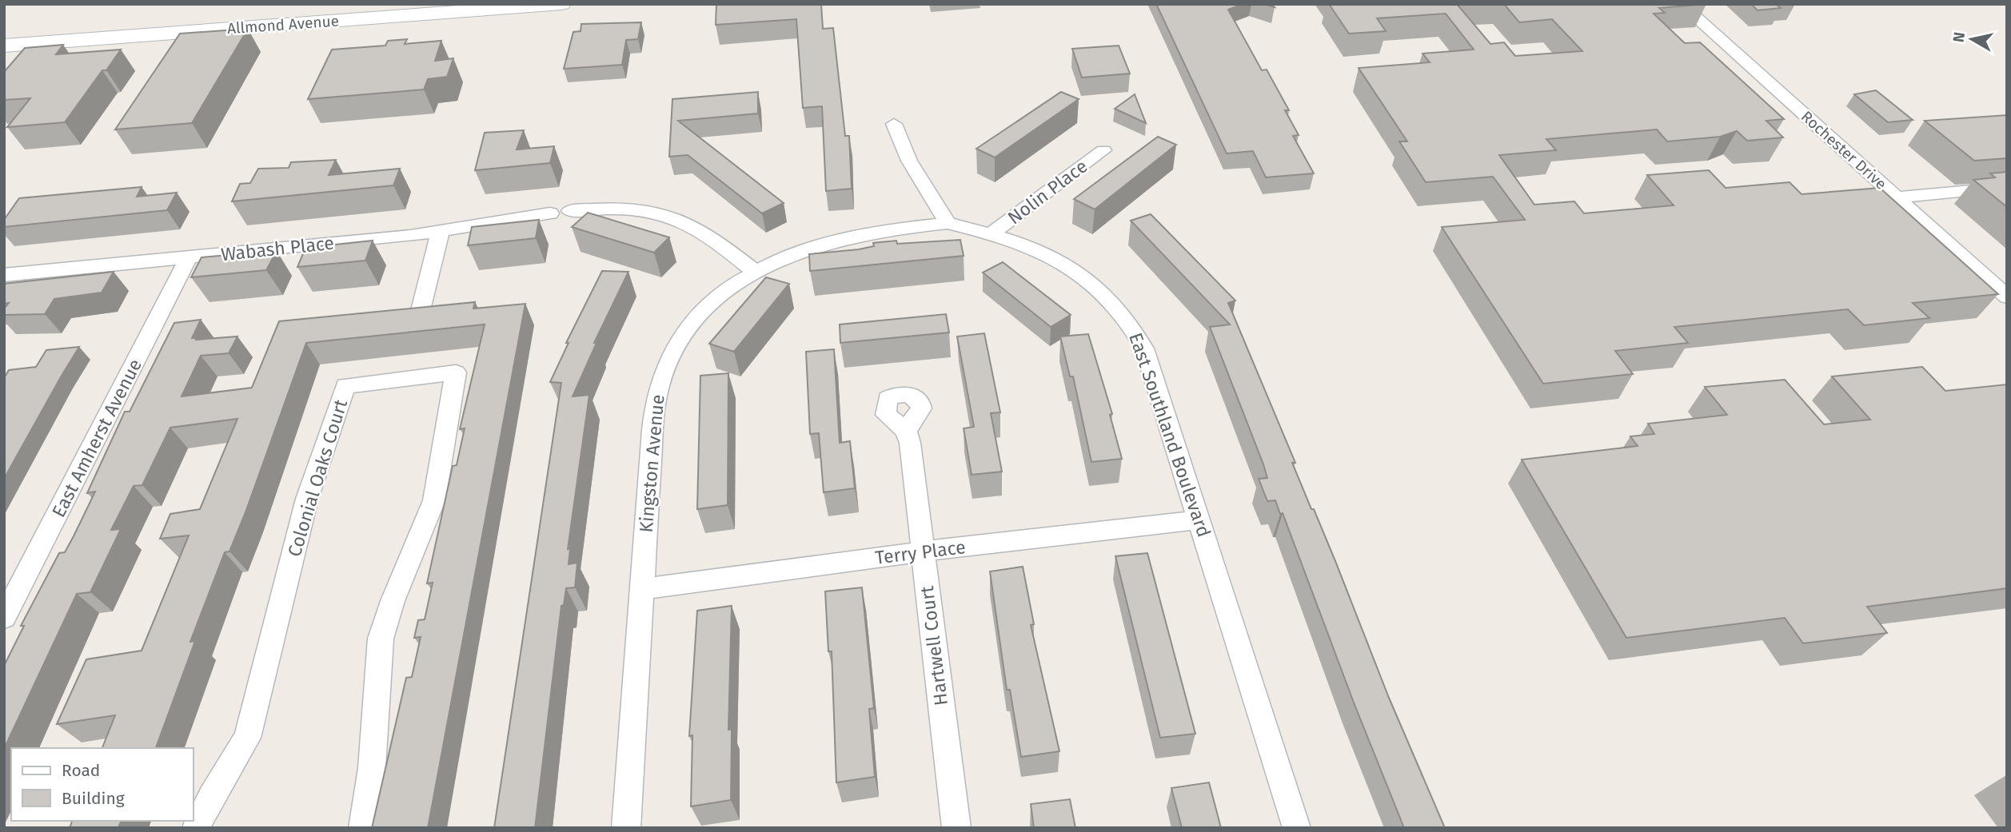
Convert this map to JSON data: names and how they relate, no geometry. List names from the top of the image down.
{
  "streets": {
    "street": [
      "Allmond Avenue",
      "Rochester Drive",
      "Nolin Place",
      "Wabash Place",
      "East Southland Boulevard",
      "East Amherst Avenue",
      "Kingston Avenue",
      "Colonial Oaks Court",
      "Terry Place",
      "Hartwell Court"
    ]
  },
  "crossings": [
    ["Nolin Place", "East Southland Boulevard"],
    ["Wabash Place", "East Amherst Avenue"],
    ["East Southland Boulevard", "Kingston Avenue"],
    ["East Southland Boulevard", "Terry Place"],
    ["Kingston Avenue", "Terry Place"],
    ["Terry Place", "Hartwell Court"]
  ],
  "legend": ["Road", "Building"],
  "north": "left"
}
